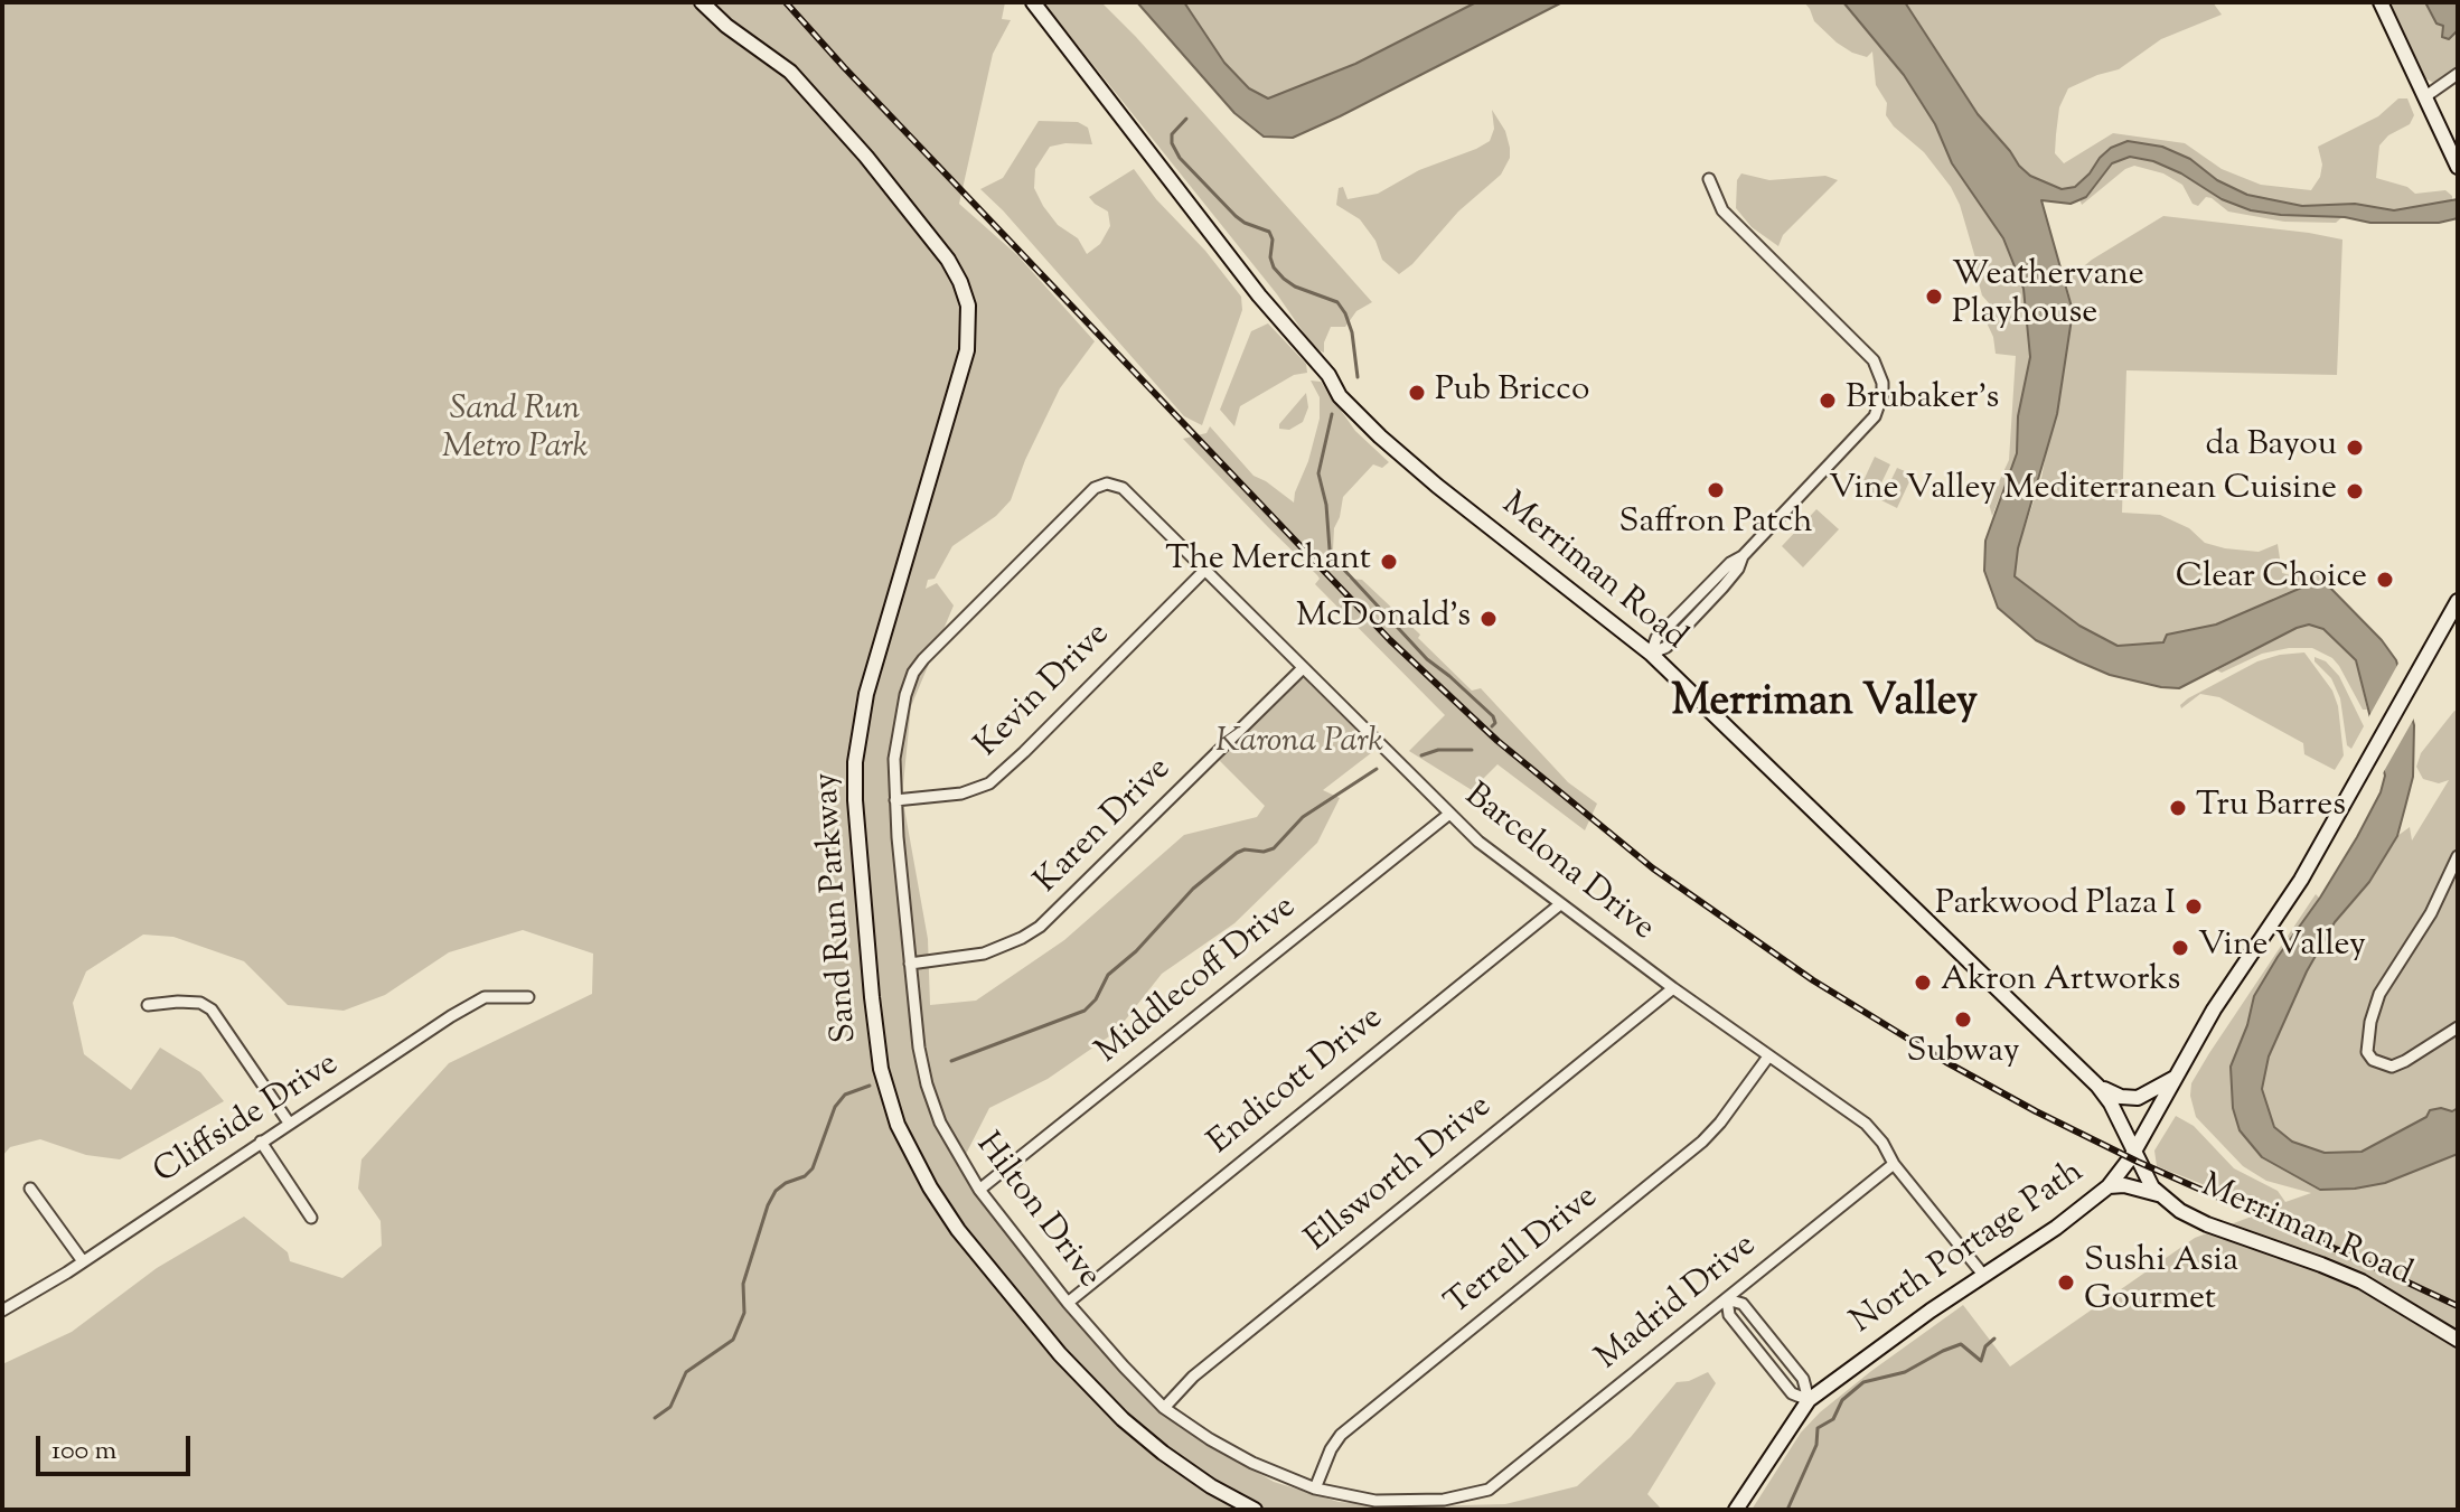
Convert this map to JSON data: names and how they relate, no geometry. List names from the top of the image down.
{
  "streets": {
    "main road": ["Merriman Road", "Sand Run Parkway", "North Portage Path"],
    "street": [
      "Kevin Drive",
      "Karen Drive",
      "Barcelona Drive",
      "Middlecoff Drive",
      "Endicott Drive",
      "Cliffside Drive",
      "Ellsworth Drive",
      "Hilton Drive",
      "Terrell Drive",
      "Madrid Drive"
    ]
  },
  "crossings": [
    ["Merriman Road", "North Portage Path"],
    ["Kevin Drive", "Barcelona Drive"],
    ["Kevin Drive", "Hilton Drive"],
    ["Karen Drive", "Barcelona Drive"],
    ["Karen Drive", "Hilton Drive"],
    ["Barcelona Drive", "Middlecoff Drive"],
    ["Barcelona Drive", "Endicott Drive"],
    ["Barcelona Drive", "Ellsworth Drive"],
    ["Barcelona Drive", "Hilton Drive"],
    ["Barcelona Drive", "North Portage Path"],
    ["Barcelona Drive", "Terrell Drive"],
    ["Barcelona Drive", "Madrid Drive"],
    ["Middlecoff Drive", "Hilton Drive"],
    ["Endicott Drive", "Hilton Drive"],
    ["Ellsworth Drive", "Hilton Drive"],
    ["Hilton Drive", "Terrell Drive"],
    ["Hilton Drive", "Madrid Drive"]
  ],
  "districts": ["Merriman Valley"],
  "parks": ["Sand Run Metro Park", "Karona Park"],
  "places": [
    "Weathervane Playhouse",
    "Pub Bricco",
    "Brubaker's",
    "da Bayou",
    "Saffron Patch",
    "Vine Valley Mediterranean Cuisine",
    "The Merchant",
    "Clear Choice",
    "McDonald's",
    "Tru Barres",
    "Parkwood Plaza I",
    "Vine Valley",
    "Akron Artworks",
    "Subway",
    "Sushi Asia Gourmet"
  ],
  "scale_bar": "100 m"
}
